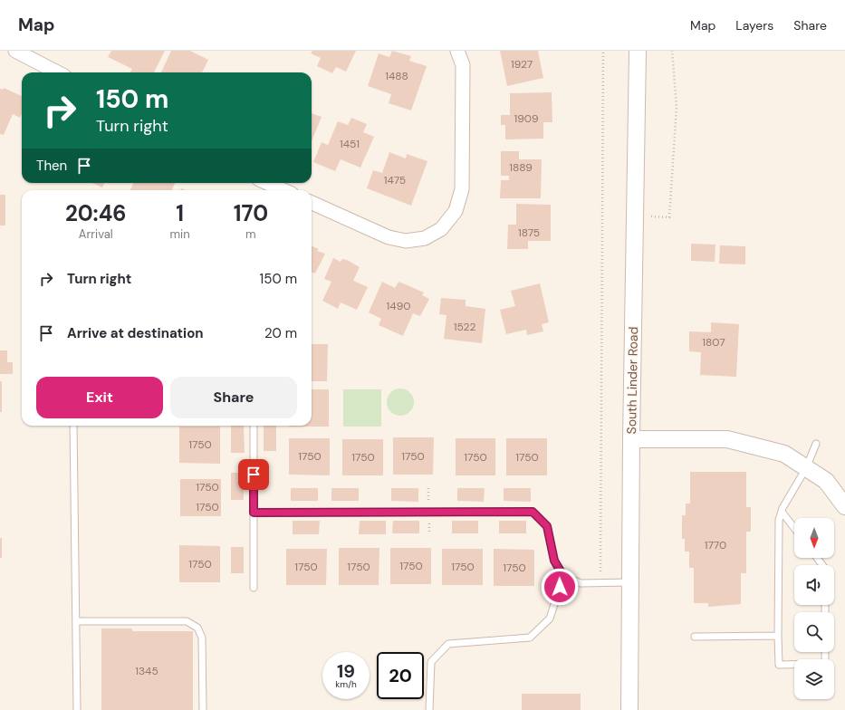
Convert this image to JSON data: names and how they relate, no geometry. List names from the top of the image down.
{
  "streets": {
    "street": ["South Linder Road"]
  },
  "house_numbers": [
    "1927",
    "1488",
    "1909",
    "1451",
    "1889",
    "1475",
    "1875",
    "1490",
    "1522",
    "1807",
    "1750",
    "1750",
    "1750",
    "1750",
    "1750",
    "1750",
    "1750",
    "1750",
    "1770",
    "1750",
    "1750",
    "1750",
    "1750",
    "1750",
    "1750",
    "1345"
  ],
  "north": "bottom",
  "page": {
    "header": "Map",
    "nav": ["Map", "Layers", "Share"],
    "turn": ["150 m", "Turn right"],
    "then": "Then",
    "eta": [
      "20:46",
      "Arrival",
      "1",
      "min",
      "170",
      "m"
    ],
    "list": [
      {
        "name": "Turn right",
        "value": "150 m"
      },
      {
        "name": "Arrive at destination",
        "value": "20 m"
      }
    ],
    "buttons": ["Exit", "Share"],
    "speed": "19 km/h",
    "limit": "20"
  }
}
